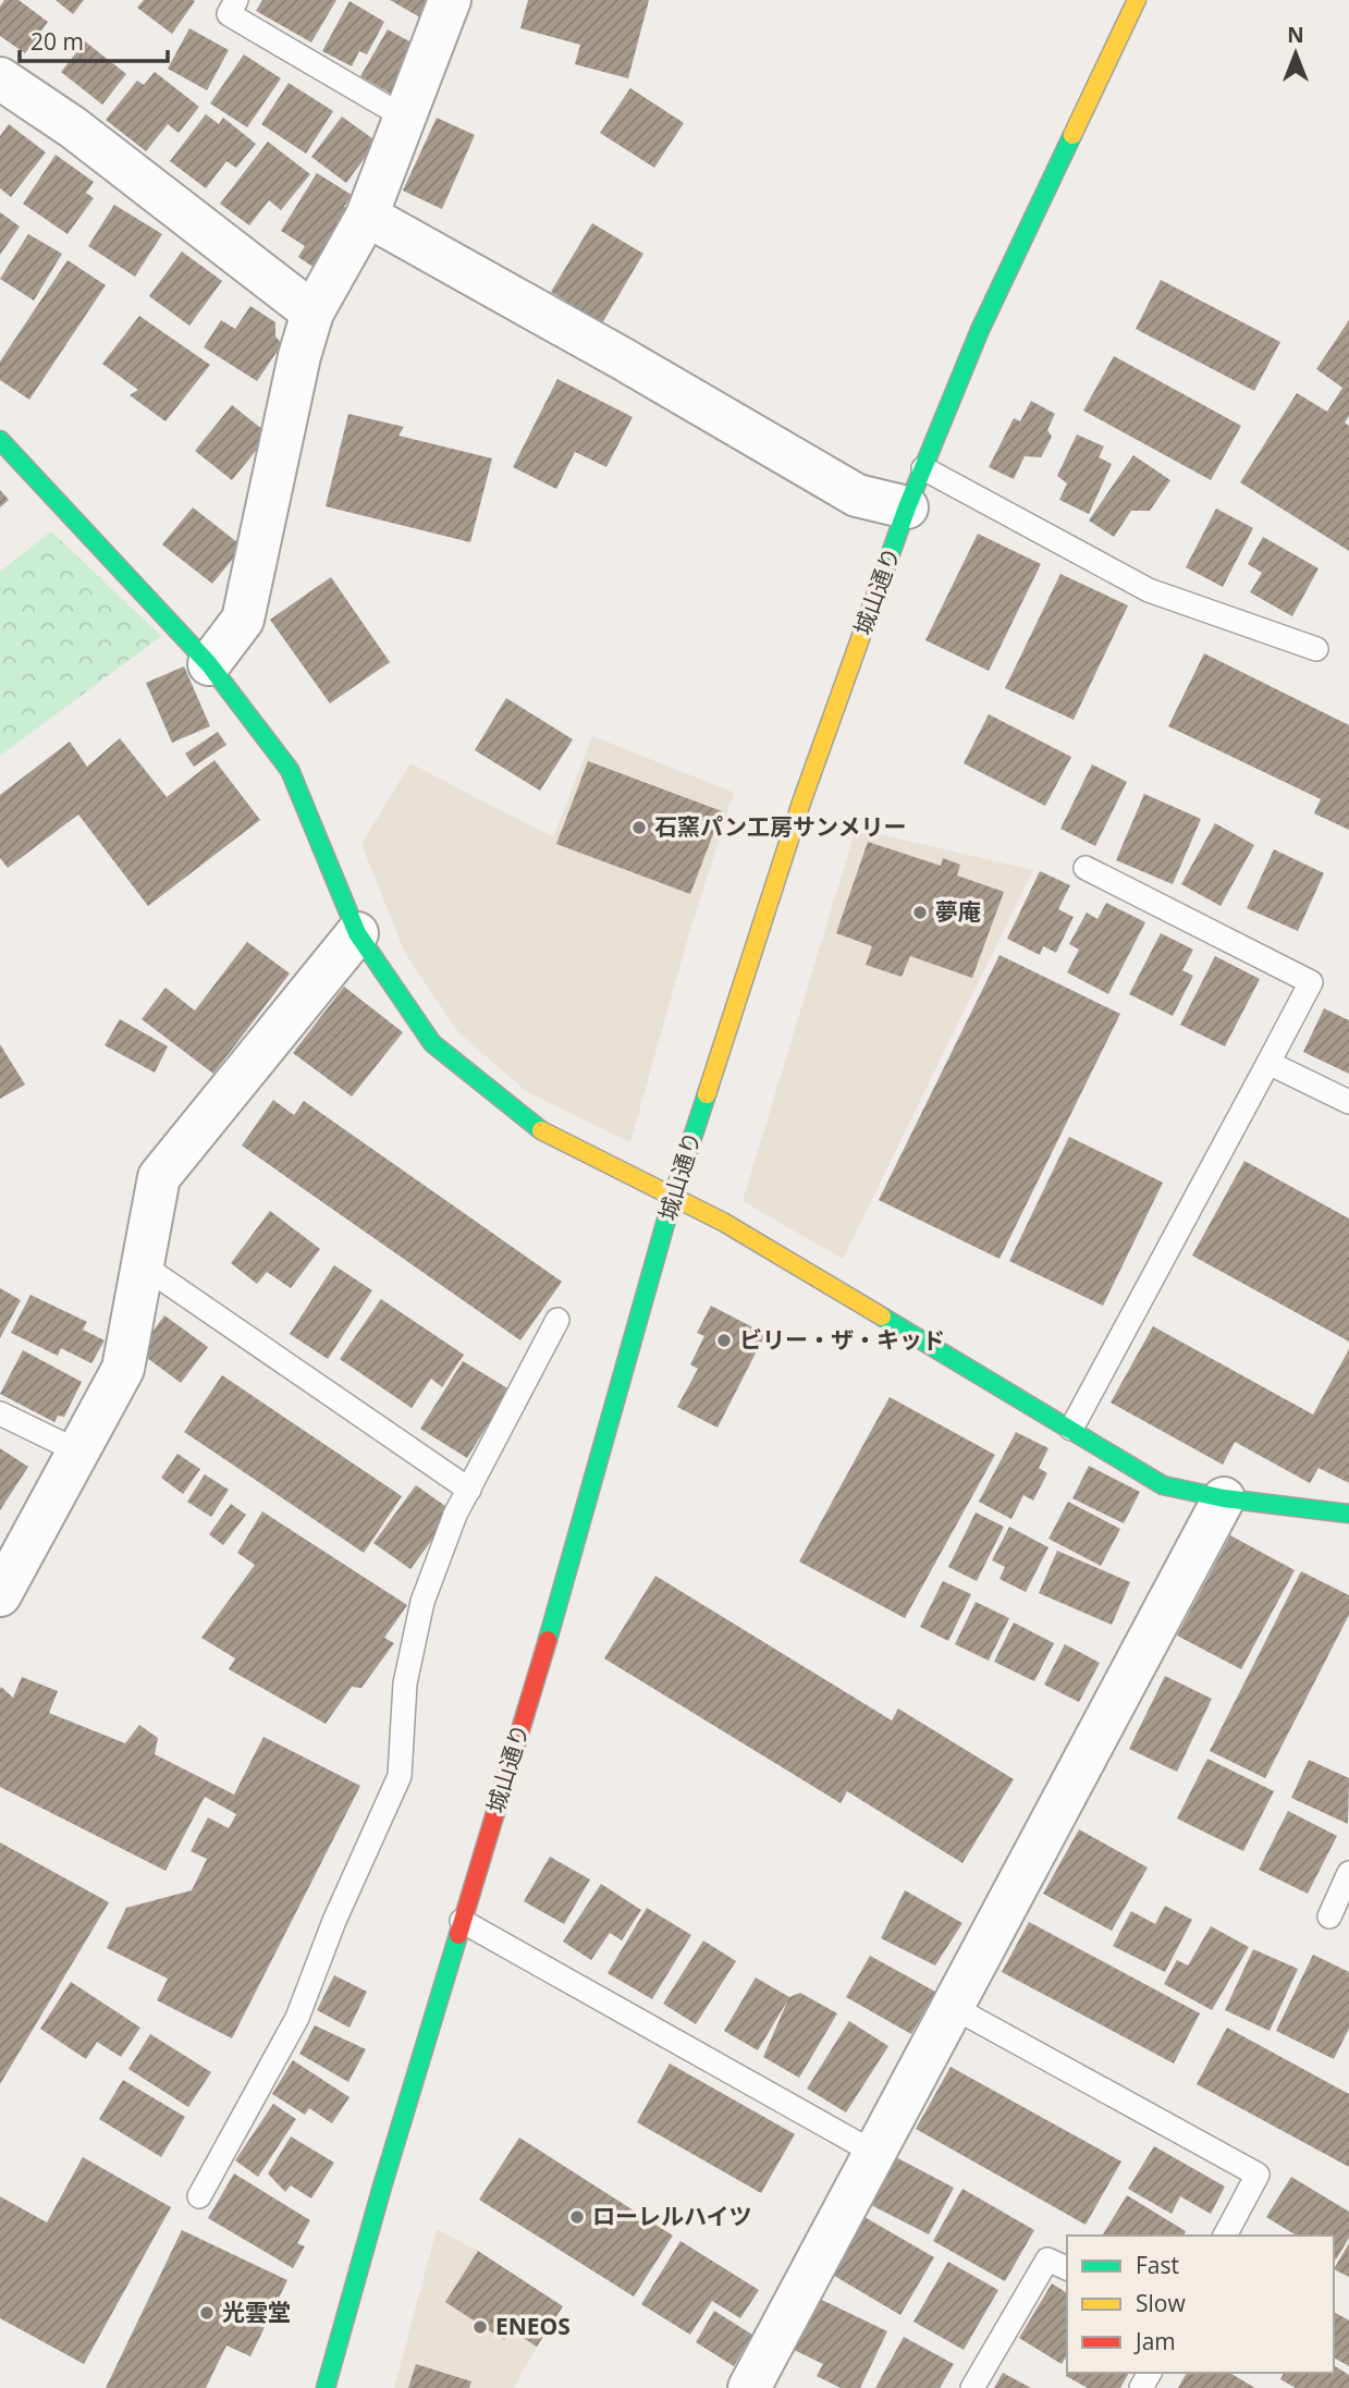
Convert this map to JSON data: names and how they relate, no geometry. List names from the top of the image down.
{
  "streets": {
    "street": ["城山通り"]
  },
  "places": [
    "石窯パン工房サンメリー",
    "夢庵",
    "ビリー・ザ・キッド",
    "ローレルハイツ",
    "光雲堂",
    "ENEOS"
  ],
  "legend": ["Fast", "Slow", "Jam"],
  "scale_bar": "20 m",
  "north": "top"
}
